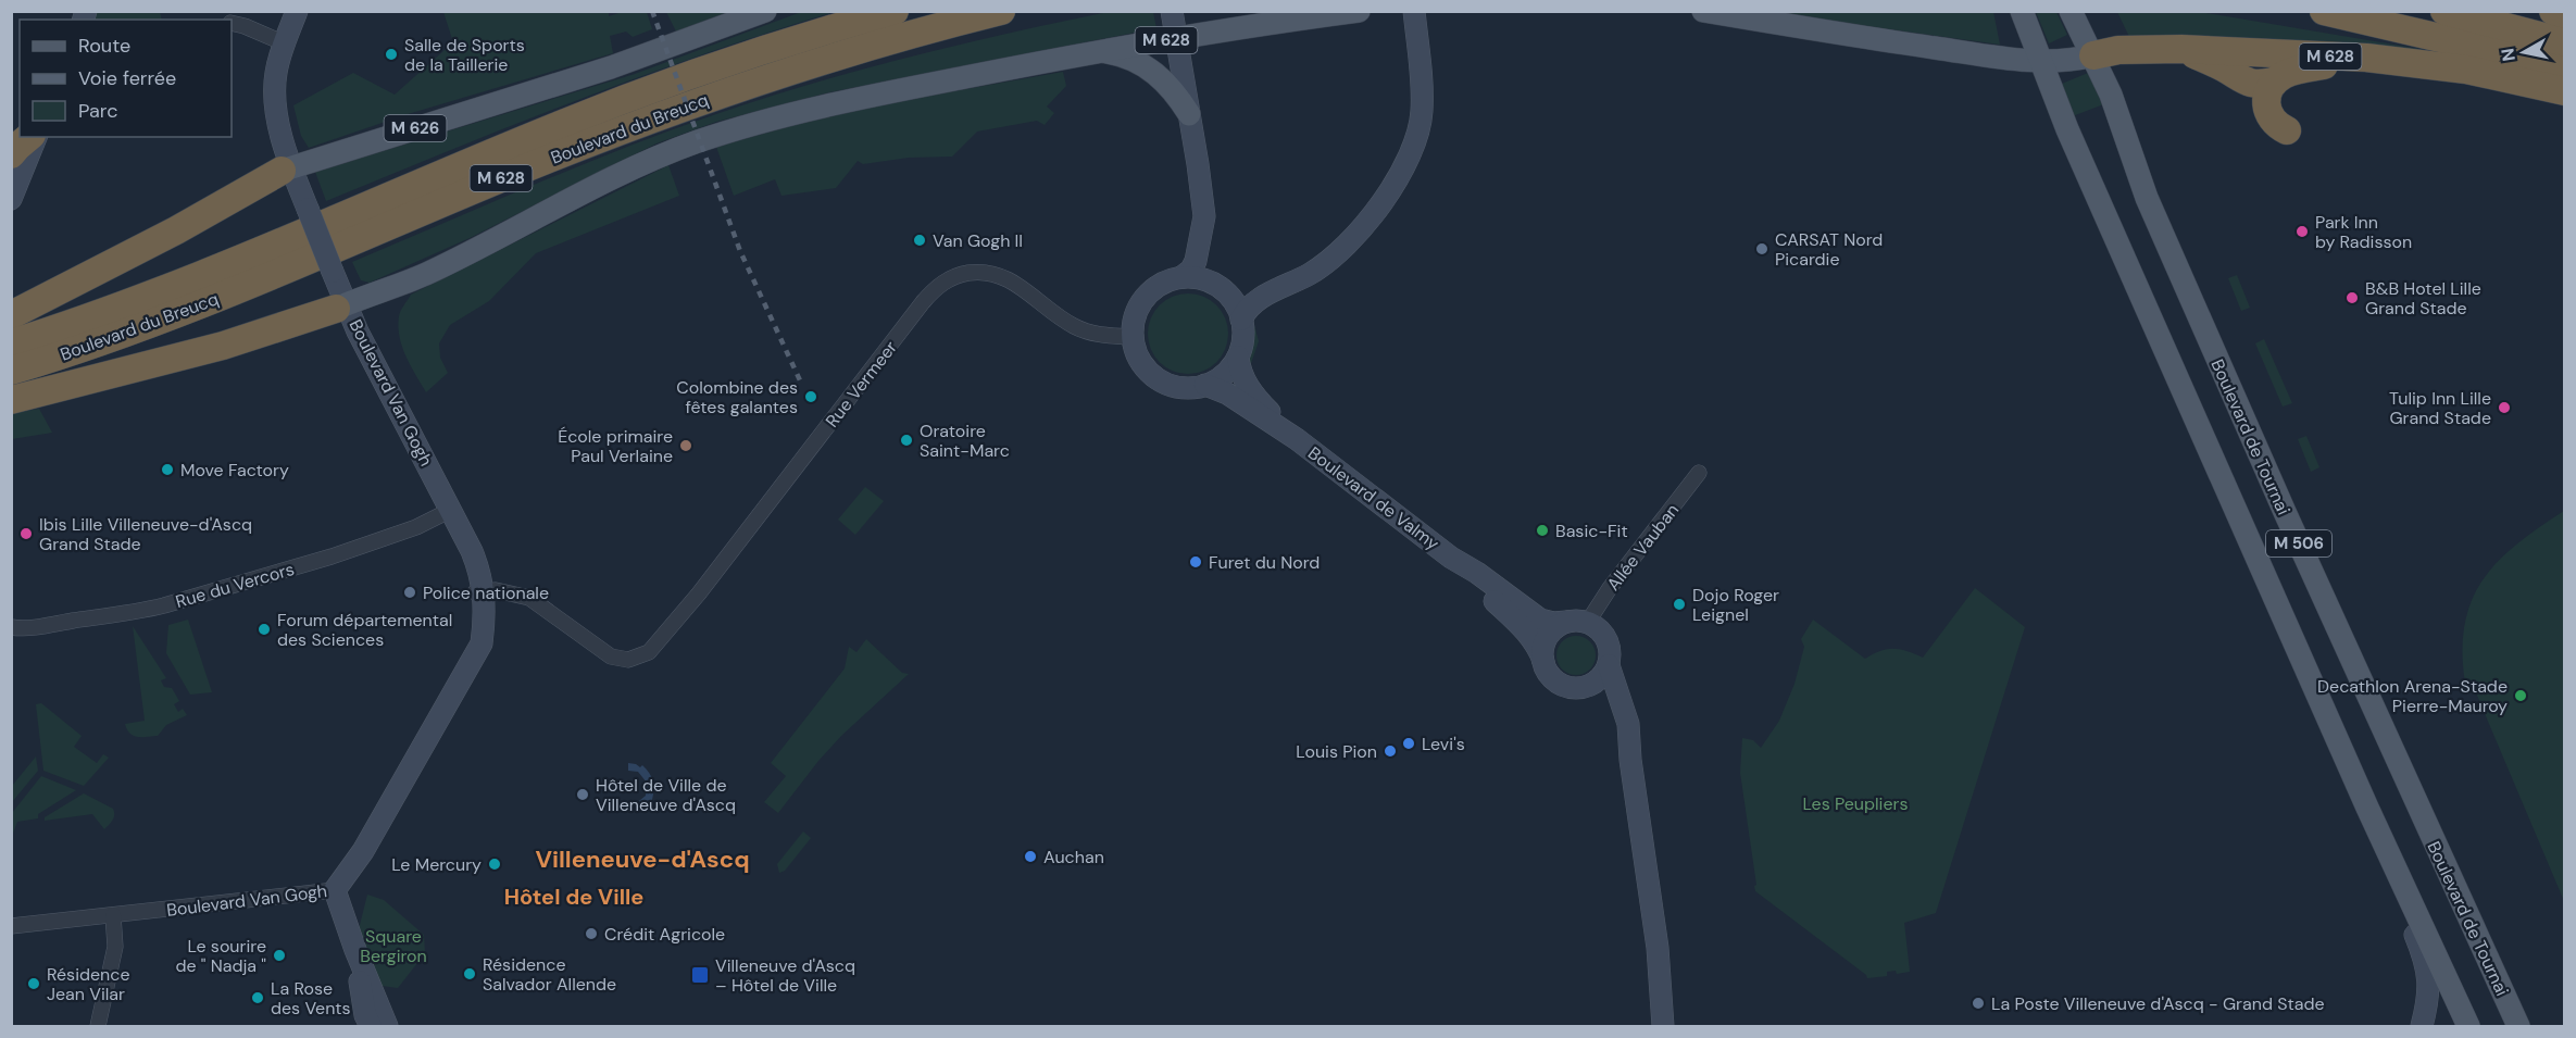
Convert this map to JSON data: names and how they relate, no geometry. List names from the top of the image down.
{
  "streets": {
    "highway": ["M 628", "Boulevard du Breucq"],
    "main road": ["M 626", "Boulevard de Tournai", "M 506"],
    "street": [
      "Rue Vermeer",
      "Boulevard Van Gogh",
      "Boulevard de Valmy",
      "Allée Vauban",
      "Rue du Vercors"
    ]
  },
  "crossings": [
    ["M 628", "Boulevard Van Gogh"],
    ["M 628", "Boulevard de Tournai"],
    ["M 628", "M 506"],
    ["M 626", "Boulevard Van Gogh"],
    ["Rue Vermeer", "Boulevard Van Gogh"],
    ["Rue Vermeer", "Boulevard de Valmy"],
    ["Boulevard Van Gogh", "Rue du Vercors"],
    ["Boulevard de Tournai", "M 506"],
    ["Boulevard de Valmy", "Allée Vauban"]
  ],
  "districts": ["Villeneuve-d'Ascq", "Hôtel de Ville"],
  "parks": ["Les Peupliers", "Square Bergiron"],
  "places": {
    "other": [
      "Salle de Sports de la Taillerie",
      "Park Inn by Radisson",
      "Van Gogh II",
      "CARSAT Nord Picardie",
      "B&B Hotel Lille Grand Stade",
      "Colombine des fêtes galantes",
      "Tulip Inn Lille Grand Stade",
      "Oratoire Saint-Marc",
      "École primaire Paul Verlaine",
      "Move Factory",
      "Basic-Fit",
      "Ibis Lille Villeneuve-d'Ascq Grand Stade",
      "Furet du Nord",
      "Police nationale",
      "Dojo Roger Leignel",
      "Forum départemental des Sciences",
      "Decathlon Arena-Stade Pierre-Mauroy",
      "Levi's",
      "Louis Pion",
      "Hôtel de Ville de Villeneuve d'Ascq",
      "Auchan",
      "Le Mercury",
      "Crédit Agricole",
      "Le sourire de \" Nadja \"",
      "Résidence Salvador Allende",
      "Résidence Jean Vilar",
      "La Rose des Vents",
      "La Poste Villeneuve d'Ascq - Grand Stade"
    ],
    "transit": ["Villeneuve d'Ascq – Hôtel de Ville"]
  },
  "legend": ["Route", "Voie ferrée", "Parc"],
  "north": "left"
}
